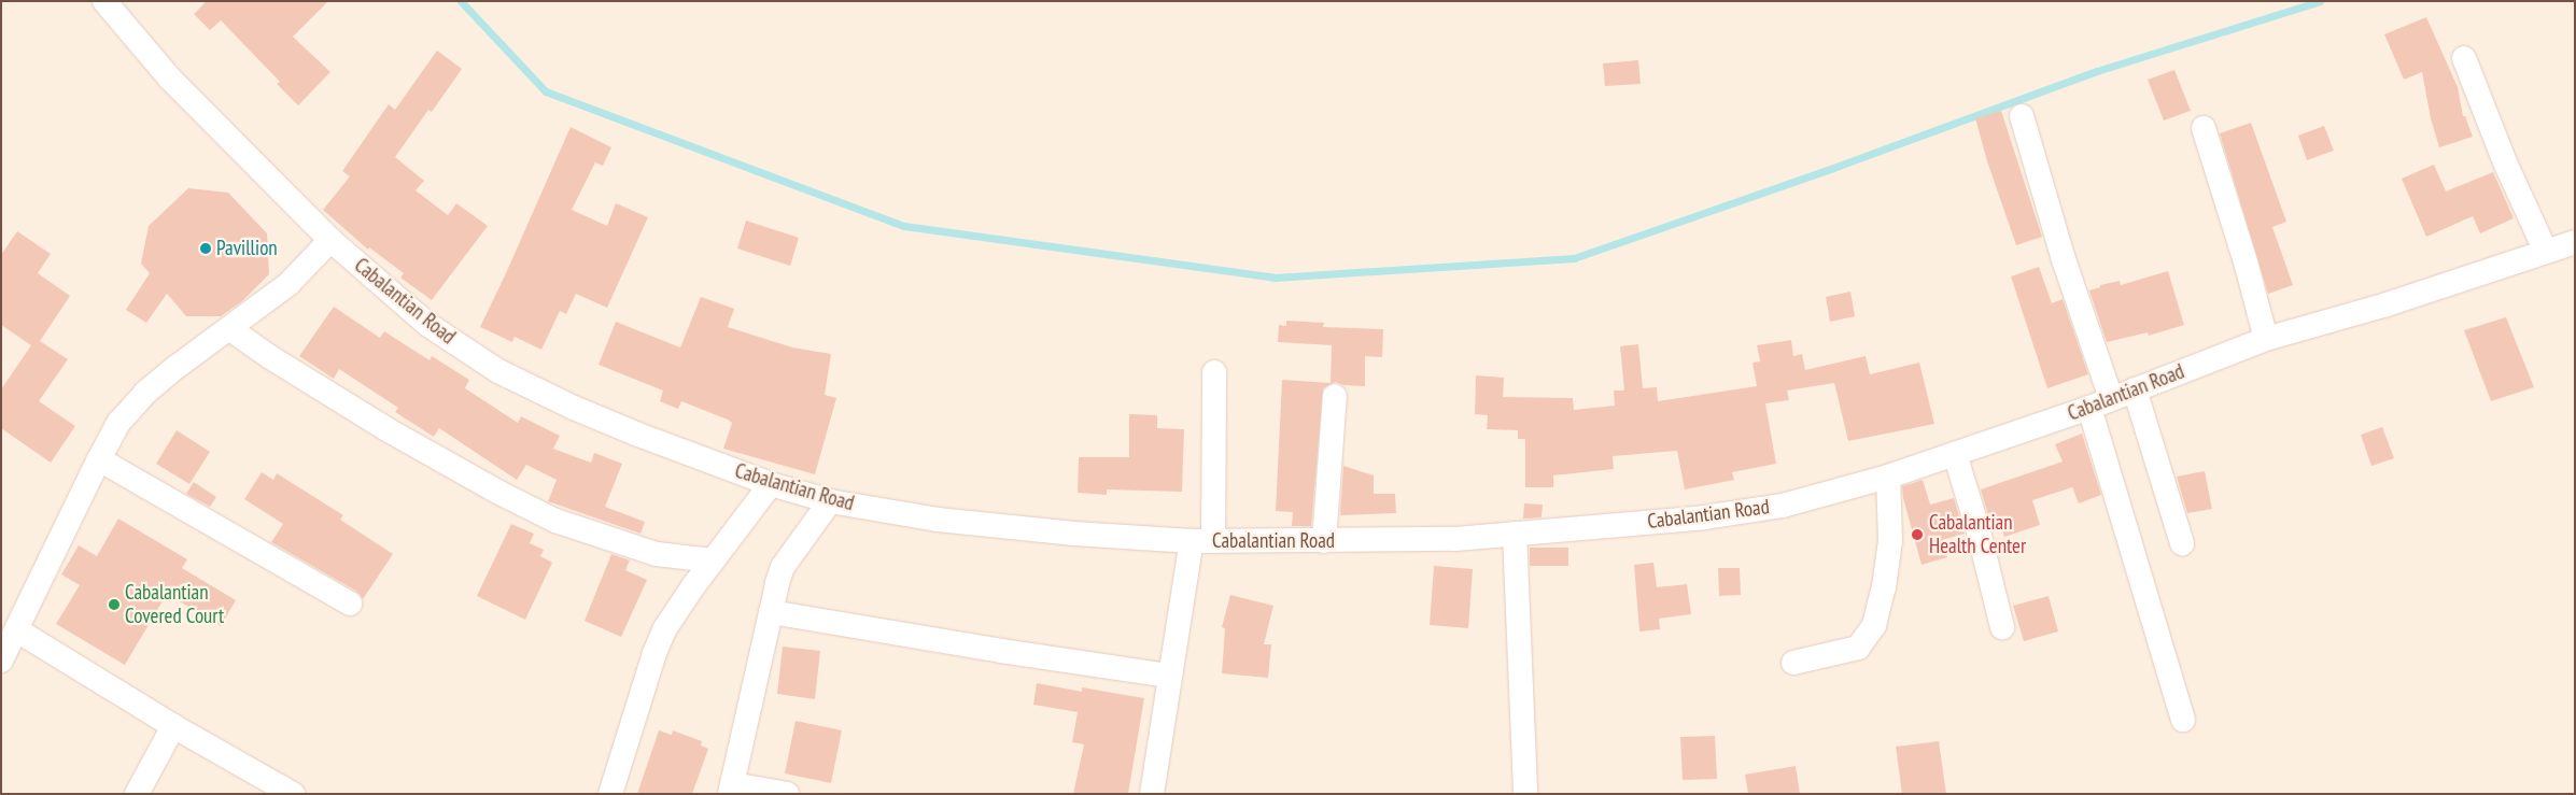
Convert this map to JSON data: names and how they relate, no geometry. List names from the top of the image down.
{
  "streets": {
    "street": ["Cabalantian Road"]
  },
  "places": ["Pavillion", "Cabalantian Health Center", "Cabalantian Covered Court"]
}
